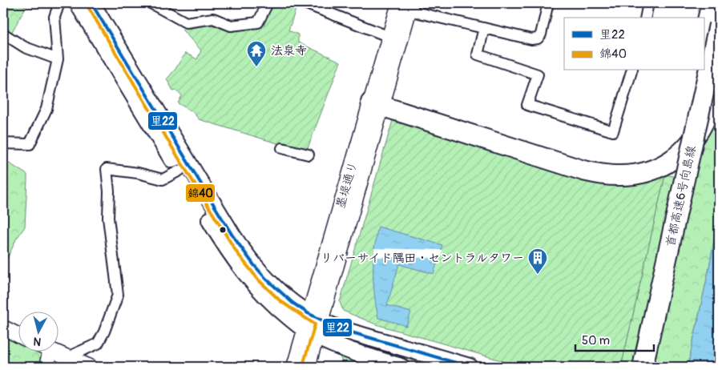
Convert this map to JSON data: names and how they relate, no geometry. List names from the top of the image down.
{
  "streets": {
    "highway": ["首都高速6号向島線"],
    "main road": ["墨堤通り"]
  },
  "places": {
    "temple": ["法泉寺"],
    "building": ["リバーサイド隅田・セントラルタワー"]
  },
  "lines": ["transit line 里22", "transit line 錦40"],
  "legend": ["里22", "錦40"],
  "scale_bar": "50 m",
  "north": "bottom"
}
